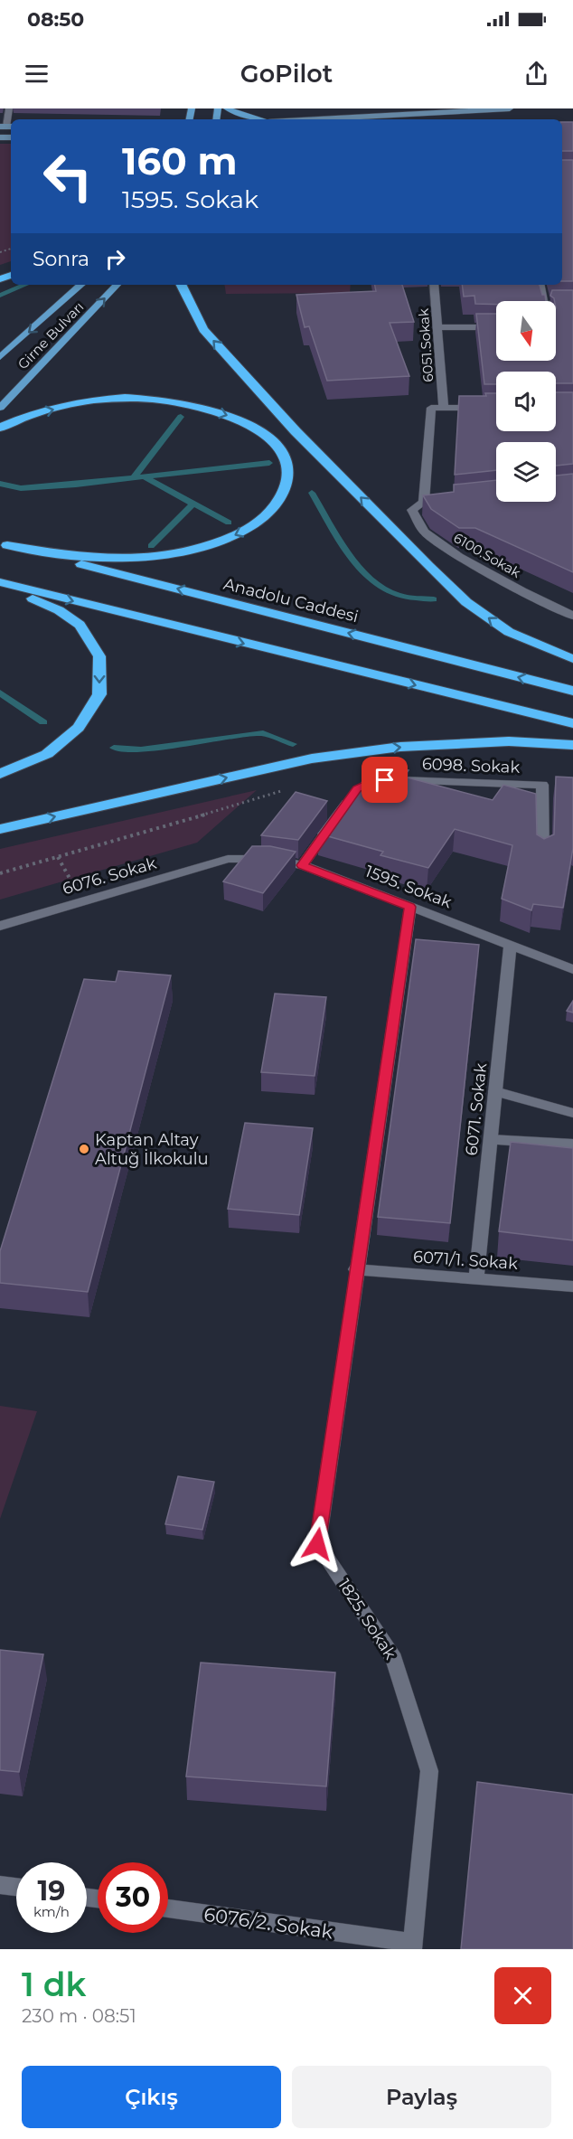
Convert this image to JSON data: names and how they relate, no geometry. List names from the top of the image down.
{
  "streets": {
    "highway": ["Anadolu Caddesi"],
    "main road": ["Girne Bulvarı"],
    "street": [
      "6051.Sokak",
      "6100.Sokak",
      "6098. Sokak",
      "6076. Sokak",
      "1595. Sokak",
      "6071. Sokak",
      "6071/1. Sokak",
      "1825. Sokak",
      "6076/2. Sokak"
    ]
  },
  "crossings": [
    ["6051.Sokak", "6100.Sokak"],
    ["6076. Sokak", "1595. Sokak"],
    ["1595. Sokak", "6071. Sokak"],
    ["1595. Sokak", "1825. Sokak"],
    ["6071. Sokak", "6071/1. Sokak"],
    ["6071/1. Sokak", "1825. Sokak"],
    ["1825. Sokak", "6076/2. Sokak"]
  ],
  "places": ["Kaptan Altay Altuğ İlkokulu"],
  "north": "bottom",
  "page": {
    "status": "08:50",
    "header": "GoPilot",
    "turn": ["160 m", "1595. Sokak"],
    "then": "Sonra",
    "speed": "19 km/h",
    "limit": "30",
    "heading": ["1 dk", "230 m · 08:51"],
    "buttons": ["Çıkış", "Paylaş"]
  }
}
